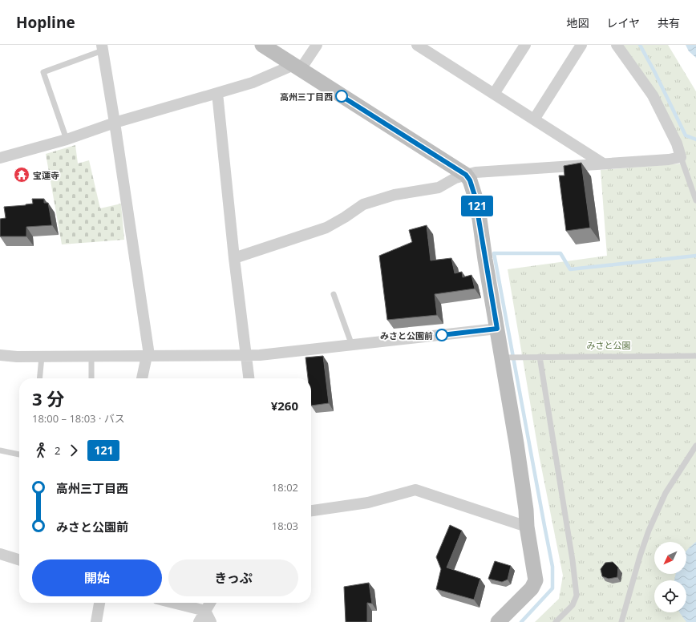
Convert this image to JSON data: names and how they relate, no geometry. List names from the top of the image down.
{
  "parks": ["みさと公園"],
  "places": {
    "other": ["高州三丁目西", "みさと公園前"],
    "temple": ["宝蓮寺"]
  },
  "lines": ["bus line 121"],
  "north": "bottom left",
  "page": {
    "header": "Hopline",
    "nav": ["地図", "レイヤ", "共有"],
    "on_map": "121",
    "heading": ["3 分", "18:00 – 18:03 · バス", "¥260"],
    "legs": ["2", "121"],
    "list": [
      {
        "name": "高州三丁目西",
        "value": "18:02"
      },
      {
        "name": "みさと公園前",
        "value": "18:03"
      }
    ],
    "buttons": ["開始", "きっぷ"]
  }
}
